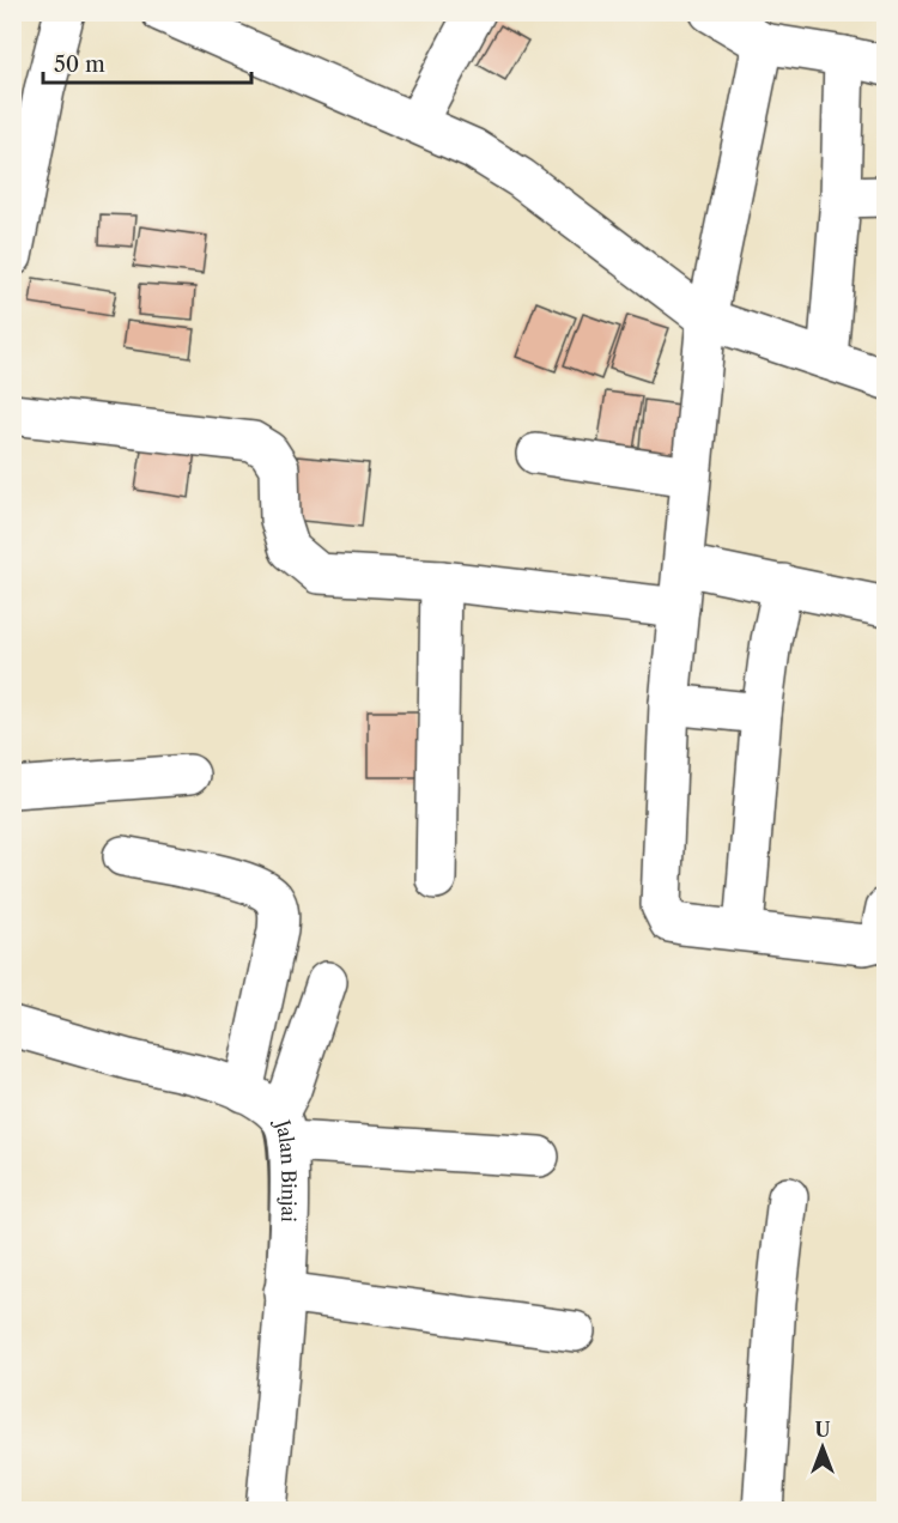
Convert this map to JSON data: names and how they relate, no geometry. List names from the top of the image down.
{
  "streets": {
    "street": ["Jalan Binjai"]
  },
  "scale_bar": "50 m",
  "north": "top"
}
